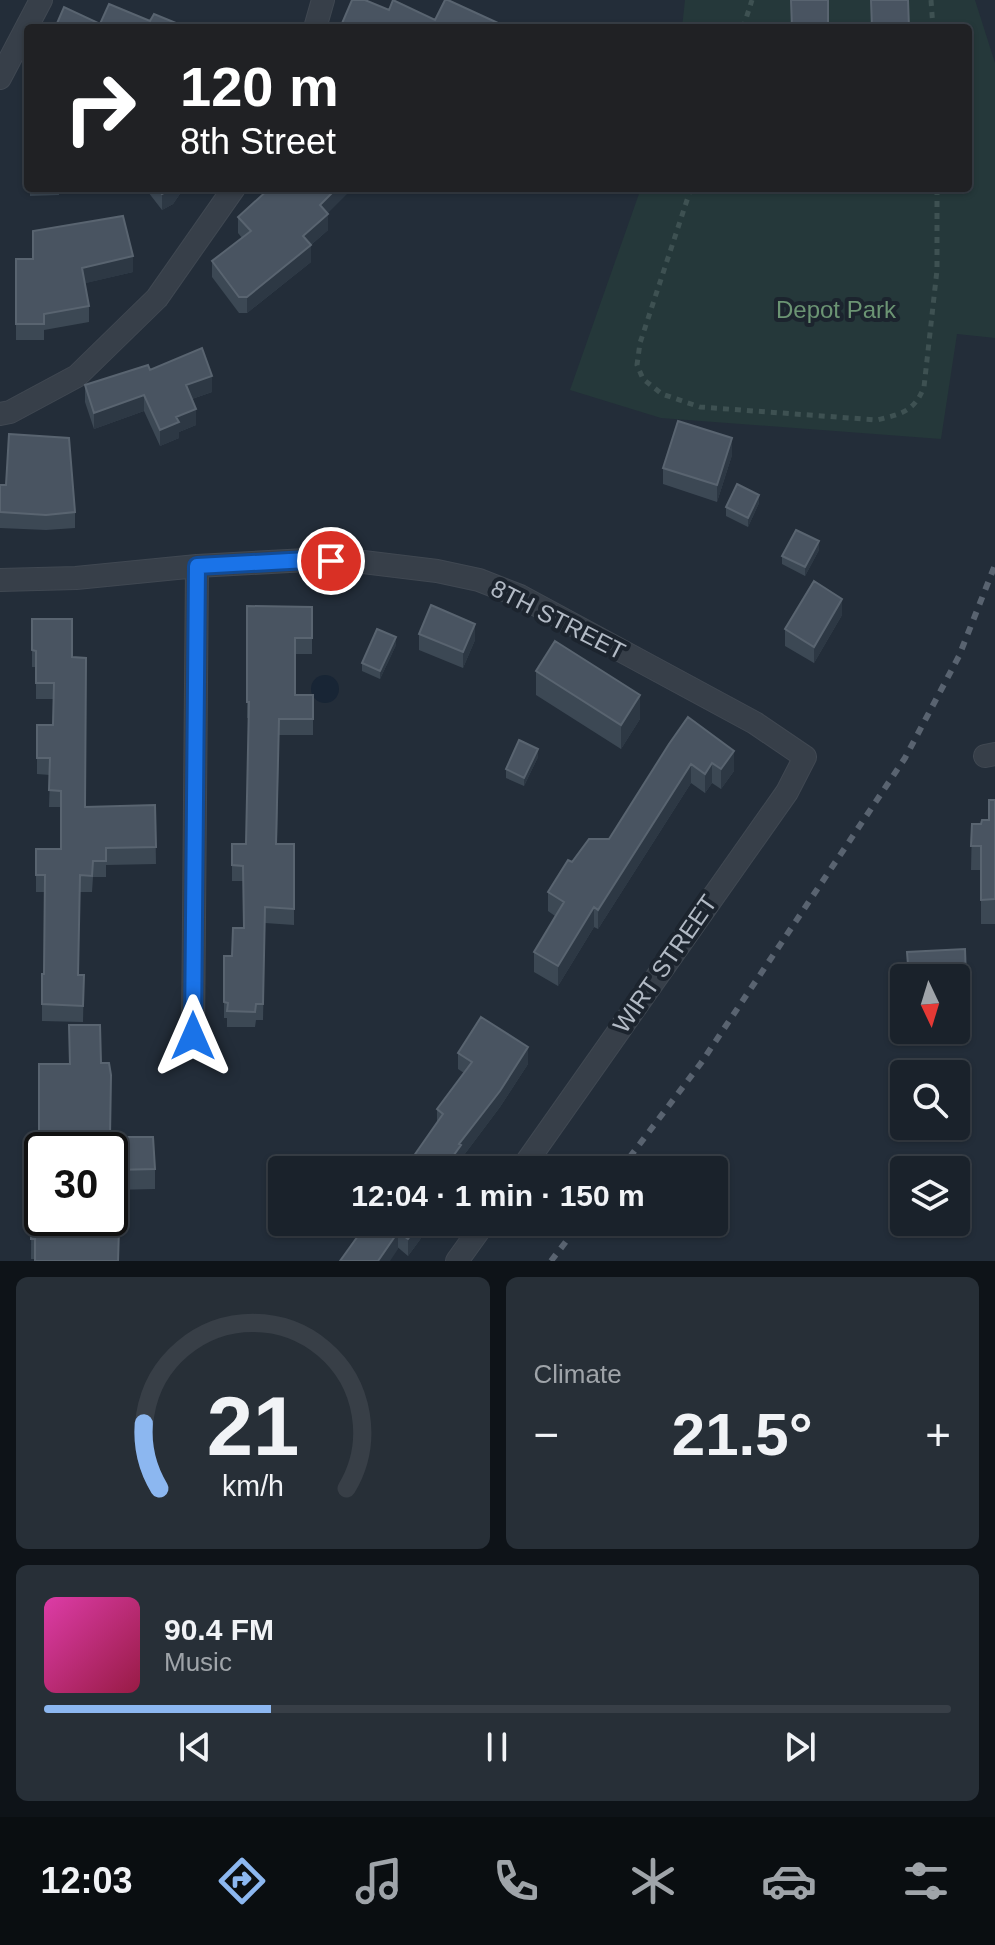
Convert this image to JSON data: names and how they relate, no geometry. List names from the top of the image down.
{
  "streets": {
    "street": ["8TH STREET", "WIRT STREET"]
  },
  "crossings": [
    ["8TH STREET", "WIRT STREET"]
  ],
  "parks": ["Depot Park"],
  "north": "bottom",
  "page": {
    "turn": ["120 m", "8th Street"],
    "limit": "30",
    "trip": "12:04 · 1 min · 150 m",
    "tile": "Climate",
    "heat": ["−", "21.5°", "+"],
    "song": ["90.4 FM", "Music"],
    "tabs": "12:03",
    "gauge": ["21", "km/h"]
  }
}
